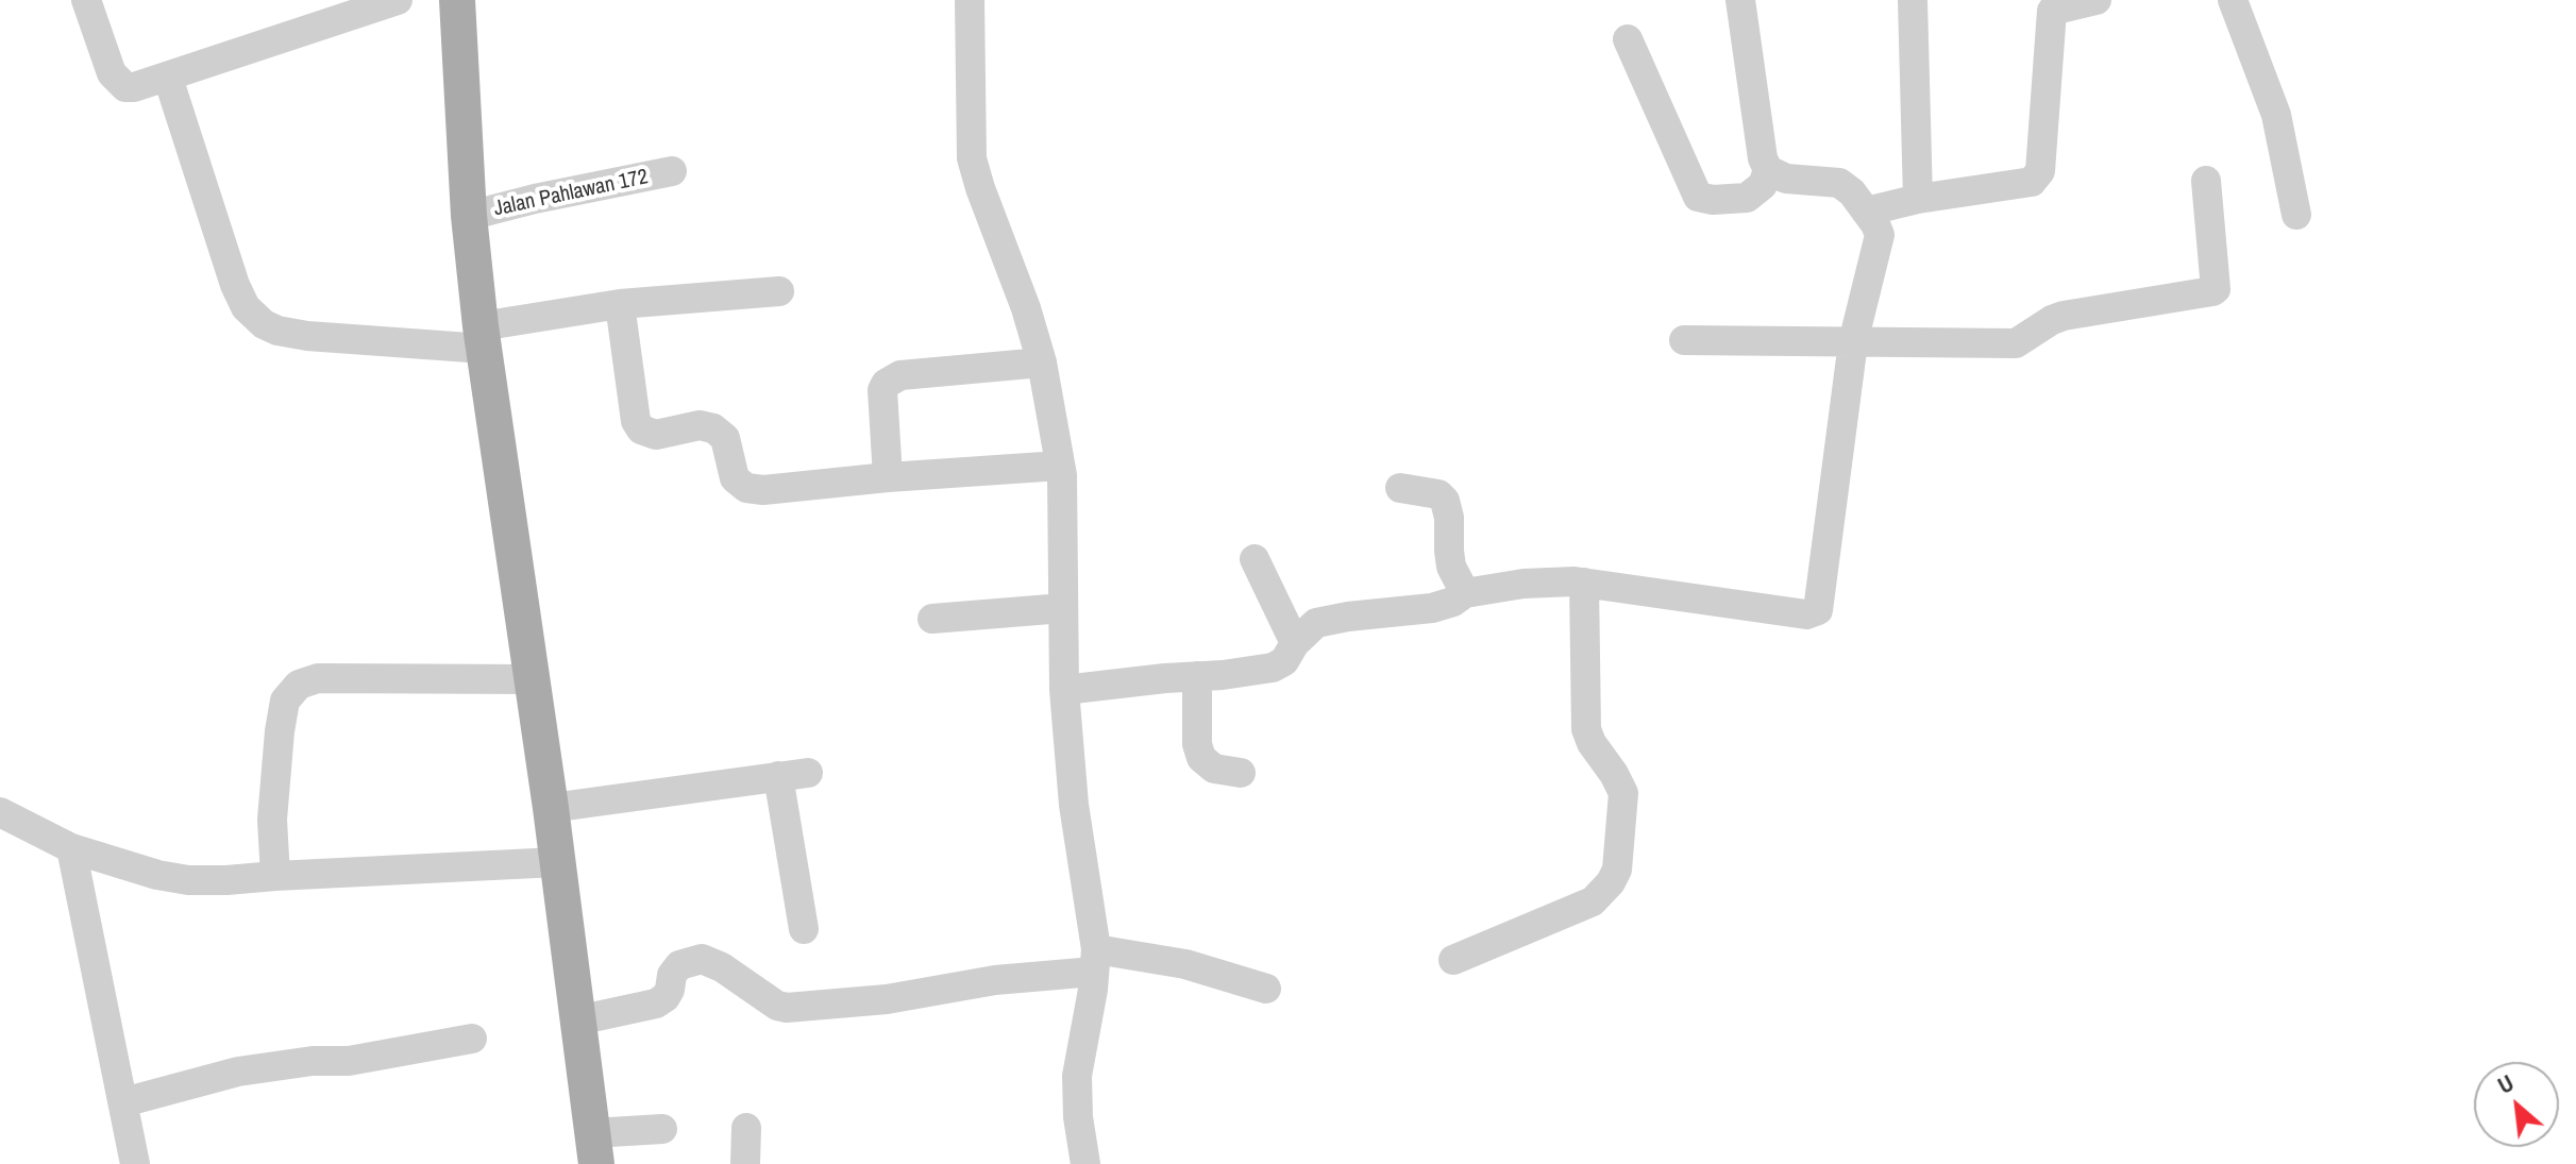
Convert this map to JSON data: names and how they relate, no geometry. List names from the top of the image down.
{
  "streets": {
    "street": ["Jalan Pahlawan 172"]
  },
  "north": "top left"
}
